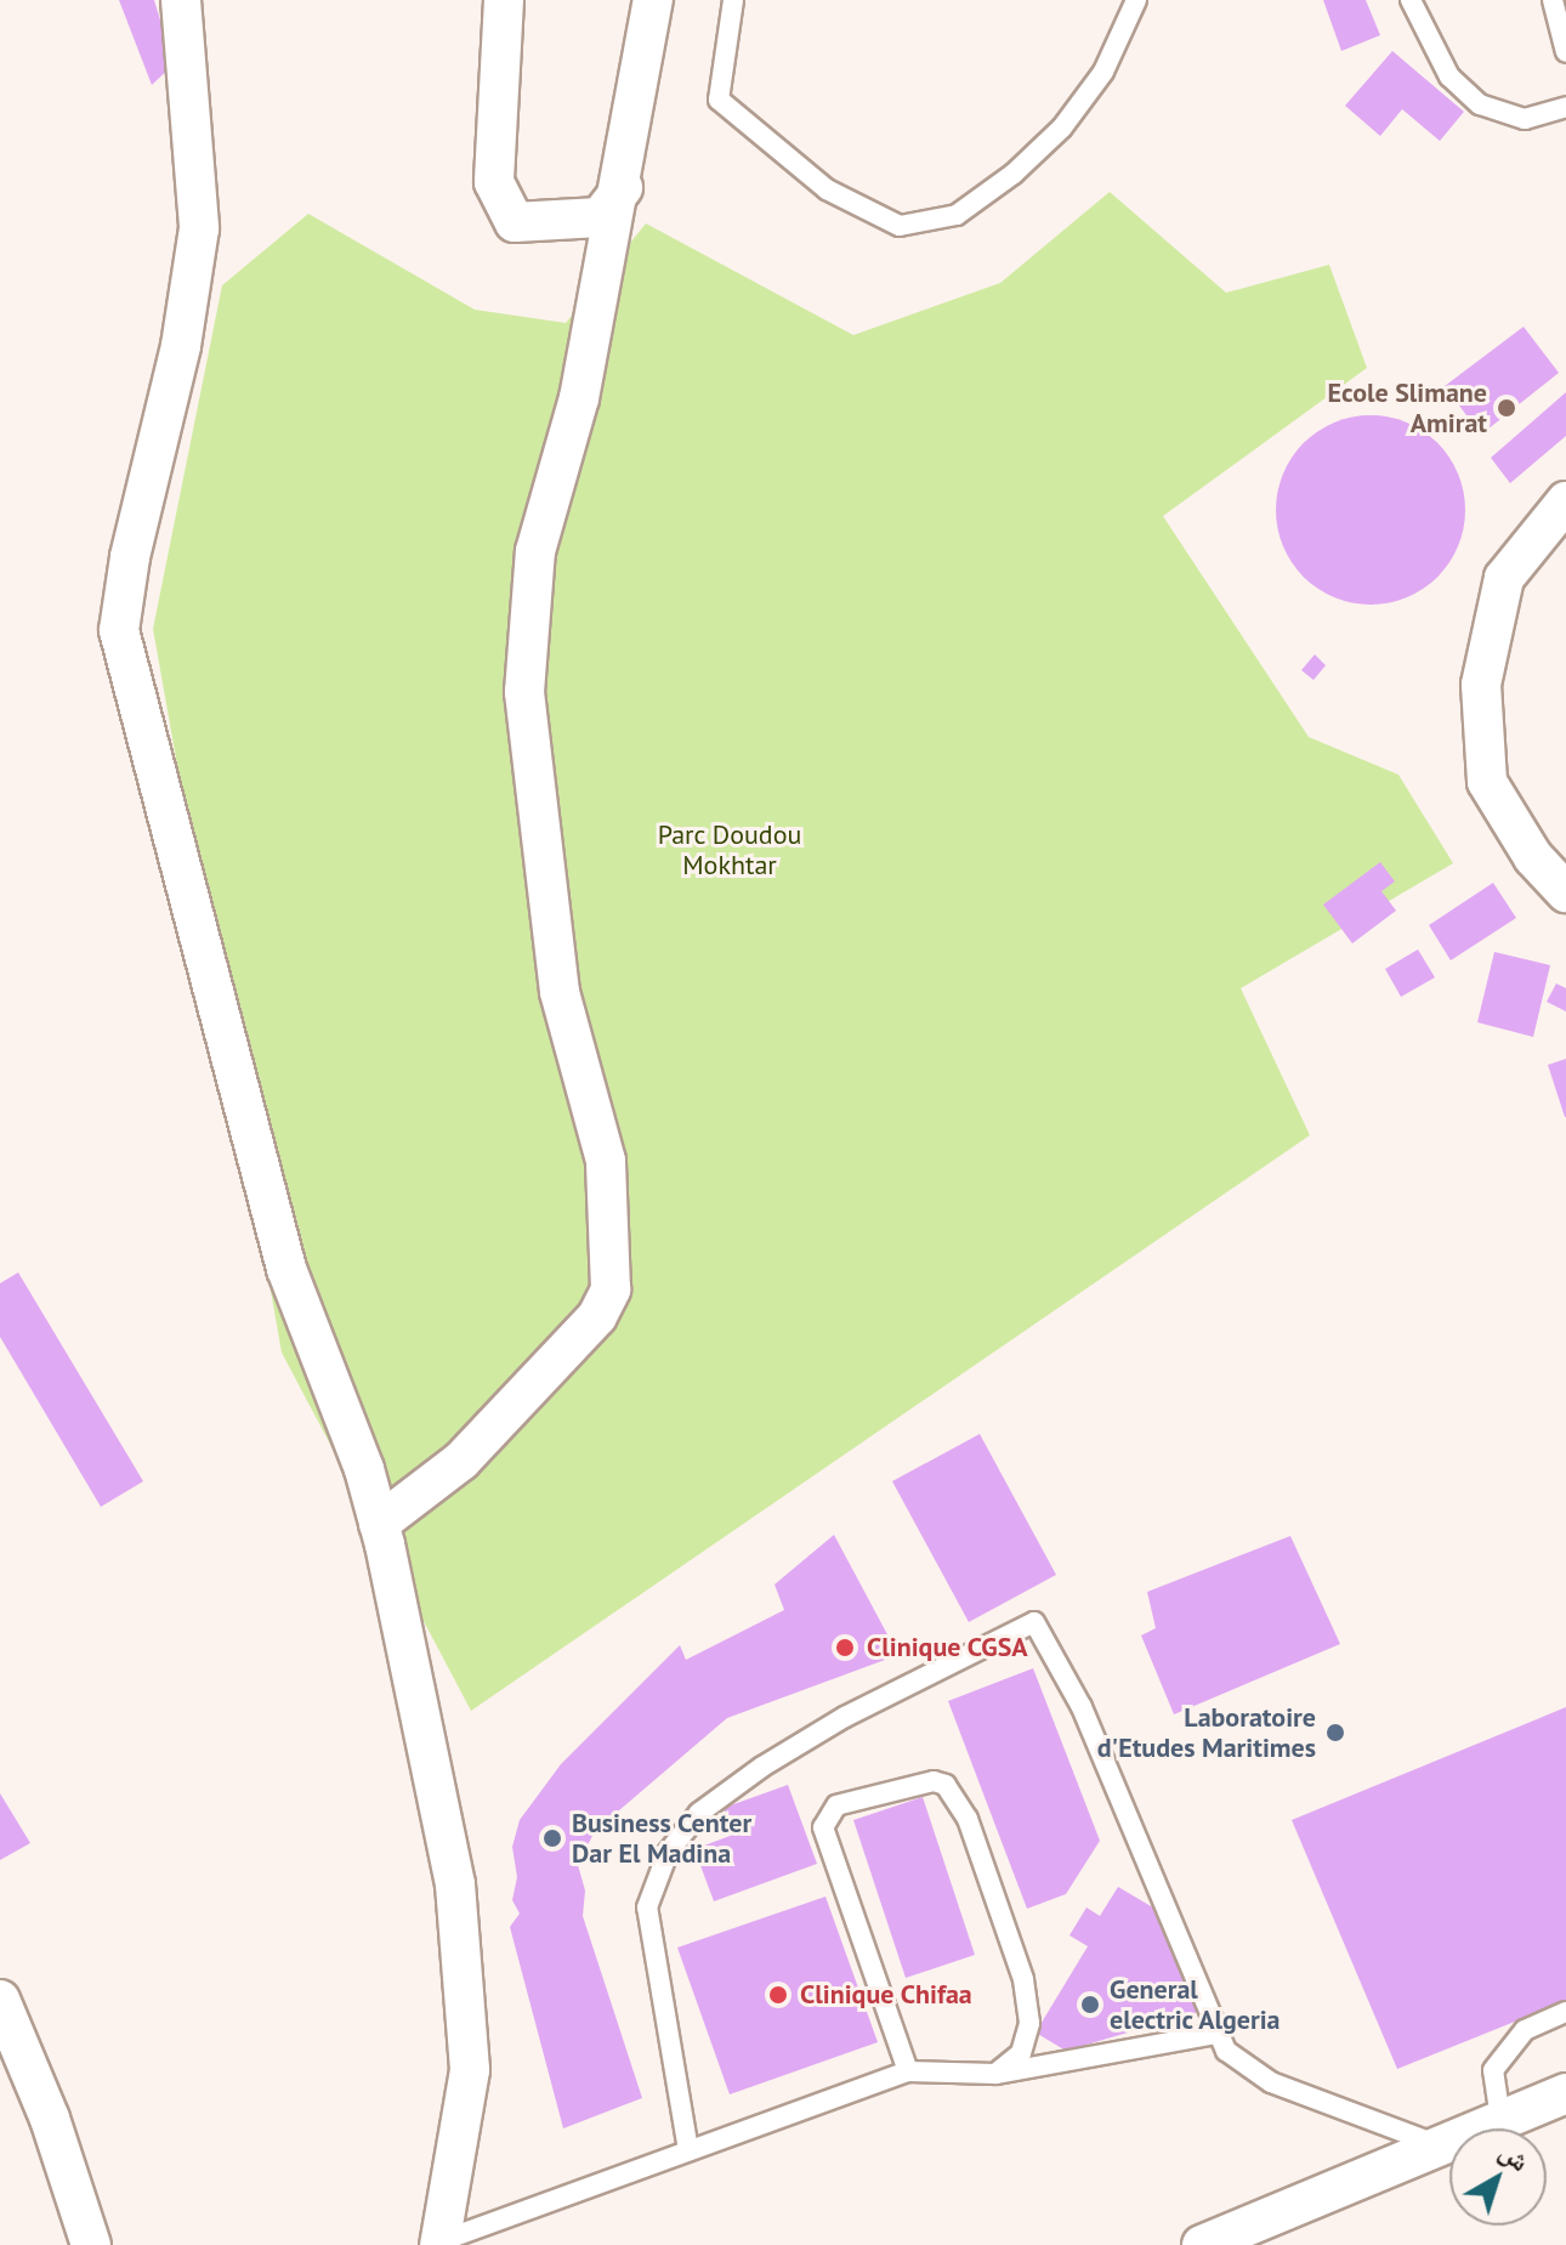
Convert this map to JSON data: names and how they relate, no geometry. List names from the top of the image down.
{
  "parks": ["Parc Doudou Mokhtar"],
  "places": [
    "Ecole Slimane Amirat",
    "Clinique CGSA",
    "Laboratoire d'Etudes Maritimes",
    "Business Center Dar El Madina",
    "Clinique Chifaa",
    "General electric Algeria"
  ],
  "north": "top right"
}
